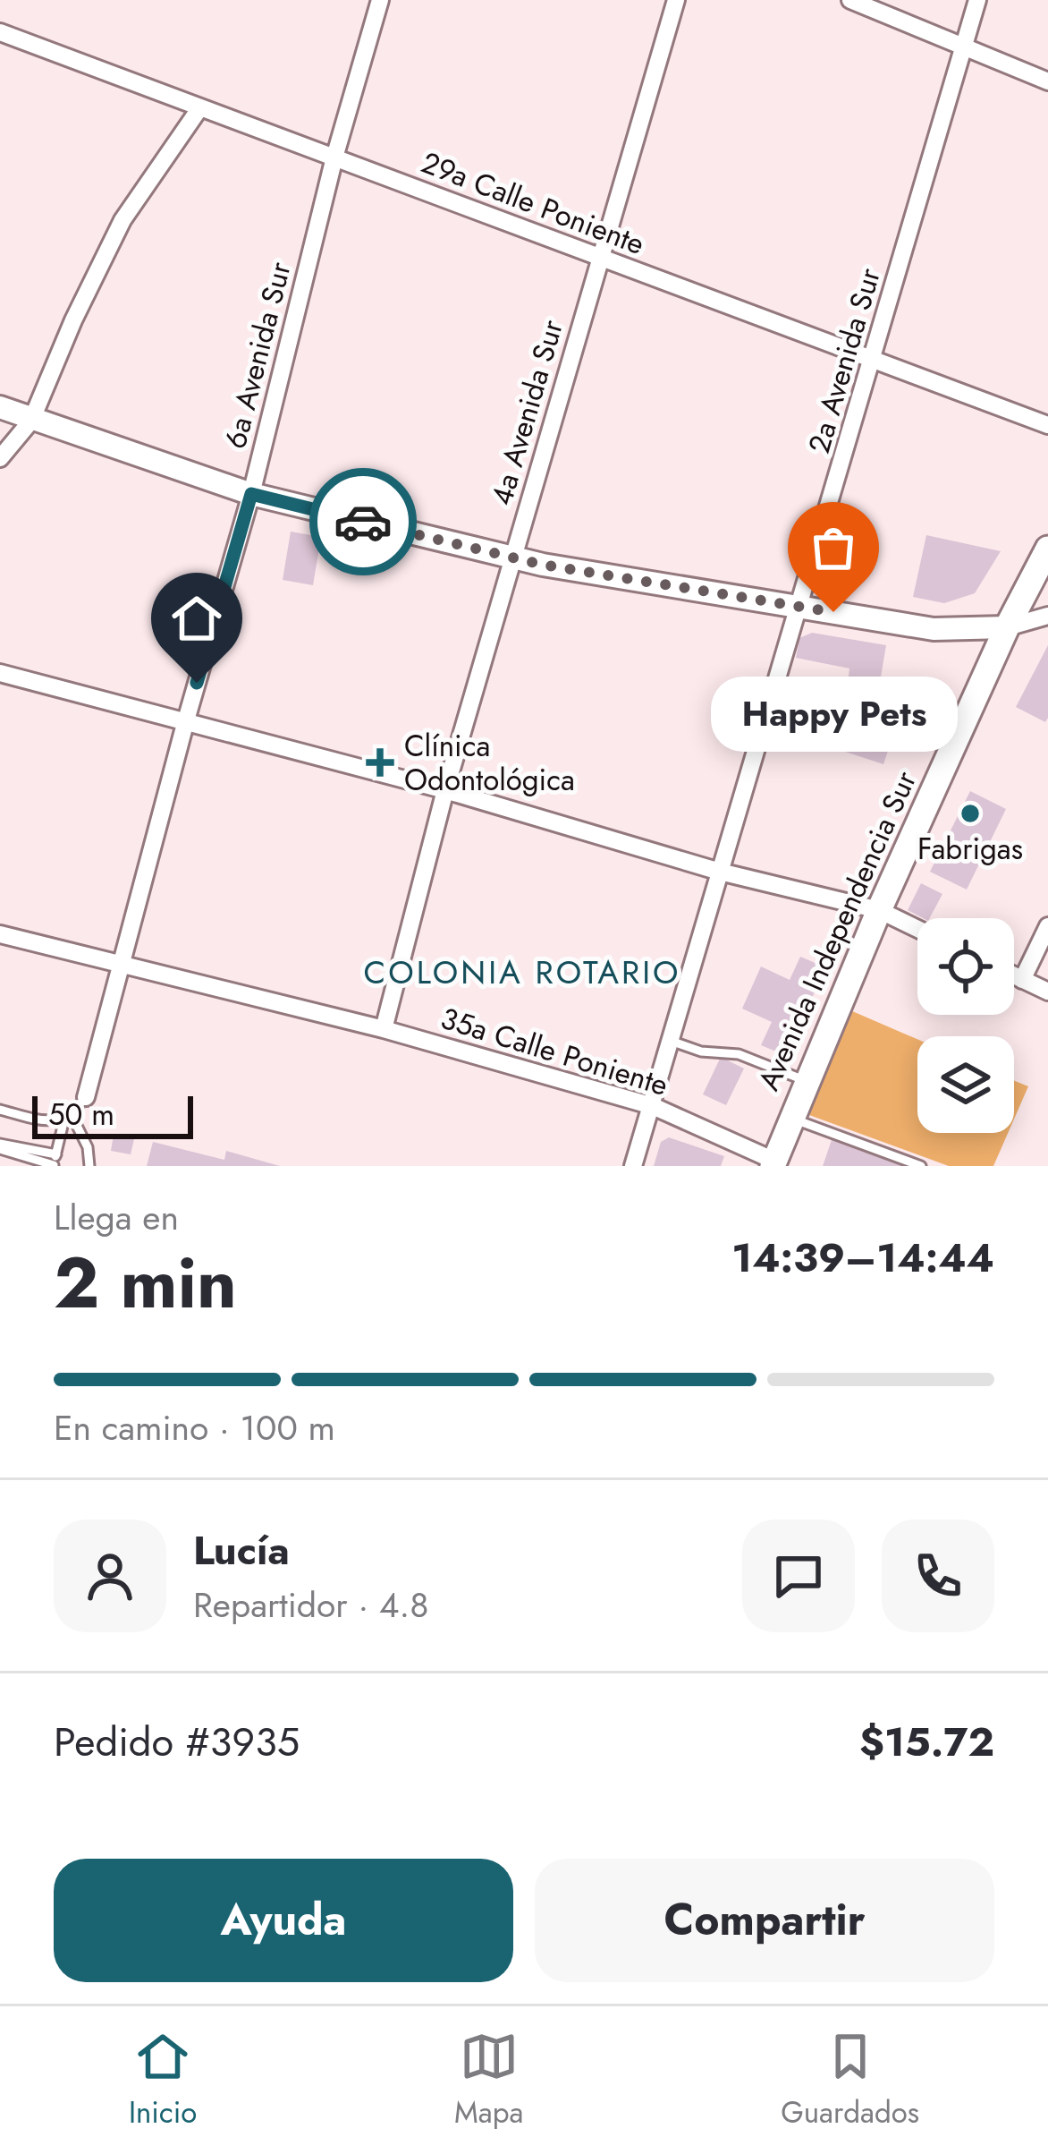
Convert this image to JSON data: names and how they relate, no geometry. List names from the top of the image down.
{
  "streets": {
    "main road": ["Avenida Independencia Sur"],
    "street": [
      "29a Calle Poniente",
      "6a Avenida Sur",
      "2a Avenida Sur",
      "4a Avenida Sur",
      "35a Calle Poniente"
    ]
  },
  "crossings": [
    ["29a Calle Poniente", "6a Avenida Sur"],
    ["29a Calle Poniente", "2a Avenida Sur"],
    ["29a Calle Poniente", "4a Avenida Sur"],
    ["6a Avenida Sur", "35a Calle Poniente"],
    ["2a Avenida Sur", "35a Calle Poniente"],
    ["4a Avenida Sur", "35a Calle Poniente"],
    ["Avenida Independencia Sur", "35a Calle Poniente"]
  ],
  "districts": ["COLONIA ROTARIO"],
  "places": {
    "other": ["Happy Pets", "Fabrigas"],
    "health": ["Clínica Odontológica"]
  },
  "scale_bar": "50 m",
  "page": {
    "bubble": "Happy Pets",
    "scale": "50 m",
    "heading": ["2 min", "Llega en", "14:39–14:44"],
    "panel": [
      "Lucía",
      "Repartidor · 4.8",
      "Pedido #3935",
      "$15.72"
    ],
    "bar": "En camino · 100 m",
    "buttons": ["Ayuda", "Compartir"],
    "tabs": ["Inicio", "Mapa", "Guardados"]
  }
}
